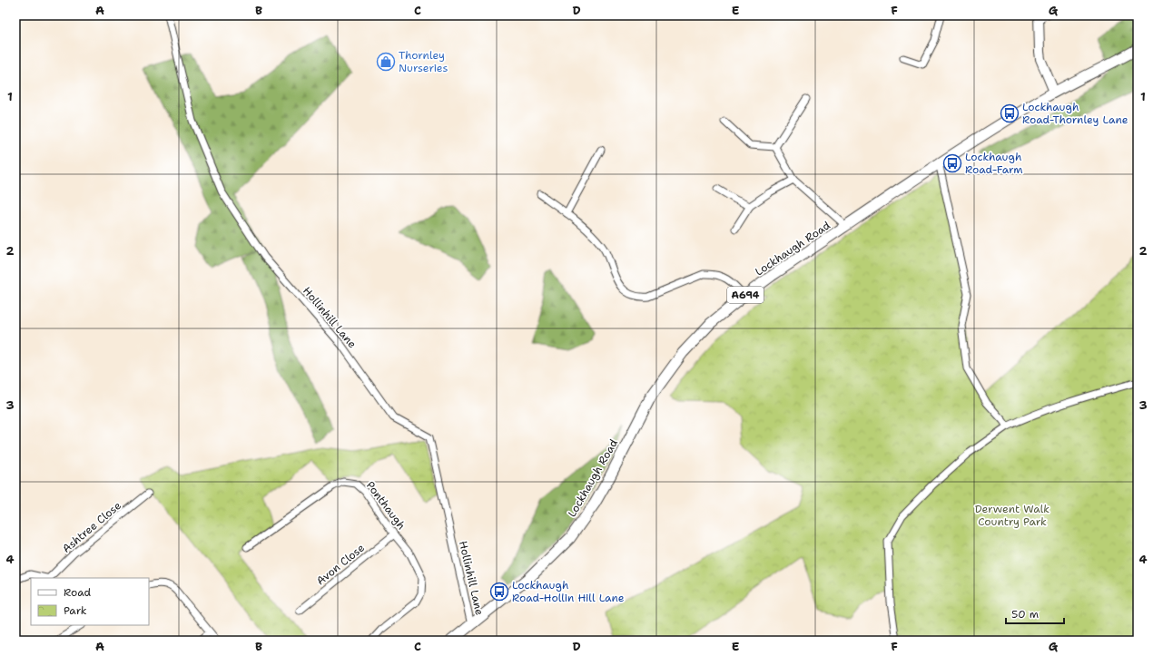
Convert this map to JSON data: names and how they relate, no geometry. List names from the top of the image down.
{
  "streets": {
    "main road": ["Lockhaugh Road", "A694"],
    "street": [
      "Hollinhill Lane",
      "Ponthaugh",
      "Ashtree Close",
      "Avon Close"
    ]
  },
  "crossings": [
    ["Lockhaugh Road", "A694"],
    ["Lockhaugh Road", "Hollinhill Lane"],
    ["A694", "Hollinhill Lane"],
    ["Ponthaugh", "Avon Close"]
  ],
  "parks": ["Derwent Walk Country Park"],
  "places": {
    "shop": ["Thornley Nurseries"],
    "bus stop": ["Lockhaugh Road-Thornley Lane", "Lockhaugh Road-Farm", "Lockhaugh Road-Hollin Hill Lane"]
  },
  "legend": ["Road", "Park"],
  "scale_bar": "50 m",
  "grid": {
    "columns": [
      "A",
      "B",
      "C",
      "D",
      "E",
      "F",
      "G"
    ],
    "rows": [
      "1",
      "2",
      "3",
      "4"
    ]
  }
}
